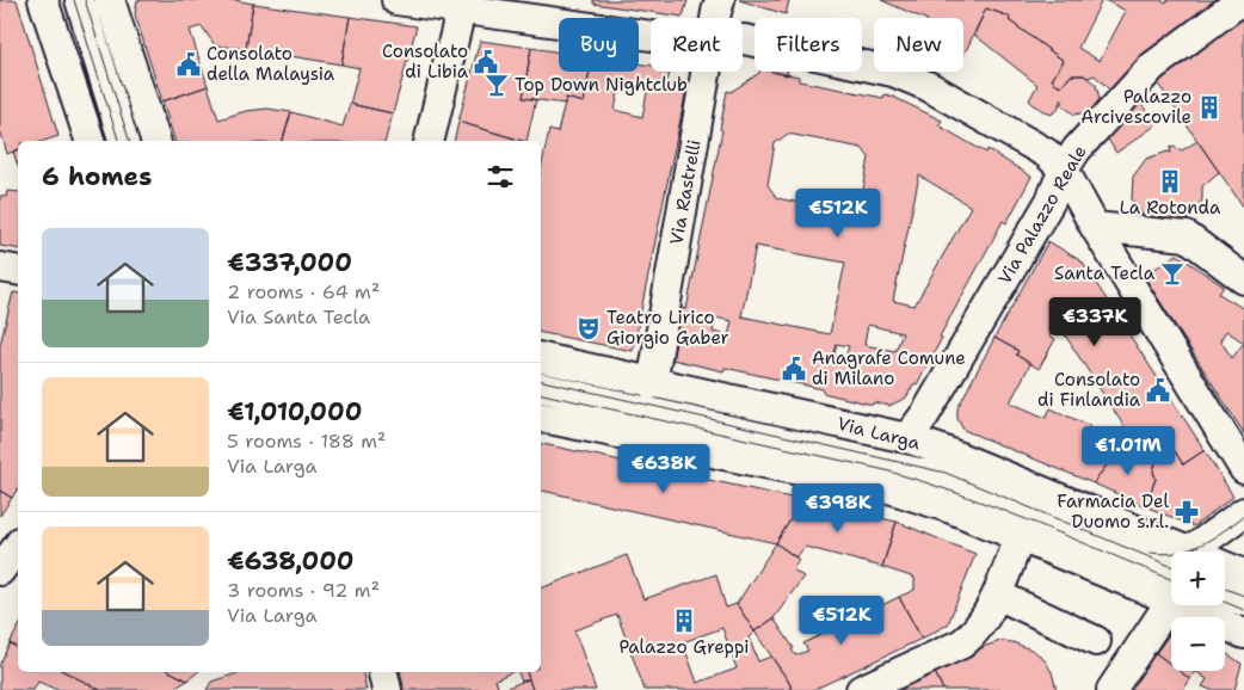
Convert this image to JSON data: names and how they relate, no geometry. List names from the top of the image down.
{
  "streets": {
    "street": ["Via Rastrelli", "Via Palazzo Reale", "Via Larga"]
  },
  "crossings": [
    ["Via Rastrelli", "Via Larga"],
    ["Via Palazzo Reale", "Via Larga"]
  ],
  "places": {
    "public building": [
      "Consolato di Libia",
      "Consolato della Malaysia",
      "Anagrafe Comune di Milano",
      "Consolato di Finlandia"
    ],
    "bar": ["Top Down Nightclub", "Santa Tecla"],
    "building": ["Palazzo Arcivescovile", "La Rotonda", "Palazzo Greppi"],
    "theatre": ["Teatro Lirico Giorgio Gaber"],
    "pharmacy": ["Farmacia Del Duomo s.r.l."]
  },
  "page": {
    "chip": [
      "Buy",
      "Rent",
      "Filters",
      "New"
    ],
    "heading": "6 homes",
    "price": [
      "€512K",
      "€337K",
      "€1.01M",
      "€638K",
      "€398K",
      "€512K"
    ],
    "list": [
      {
        "name": "€337,000",
        "note": "2 rooms · 64 m² · Via Santa Tecla"
      },
      {
        "name": "€1,010,000",
        "note": "5 rooms · 188 m² · Via Larga"
      },
      {
        "name": "€638,000",
        "note": "3 rooms · 92 m² · Via Larga"
      }
    ],
    "map_buttons": ["+", "−"]
  }
}
